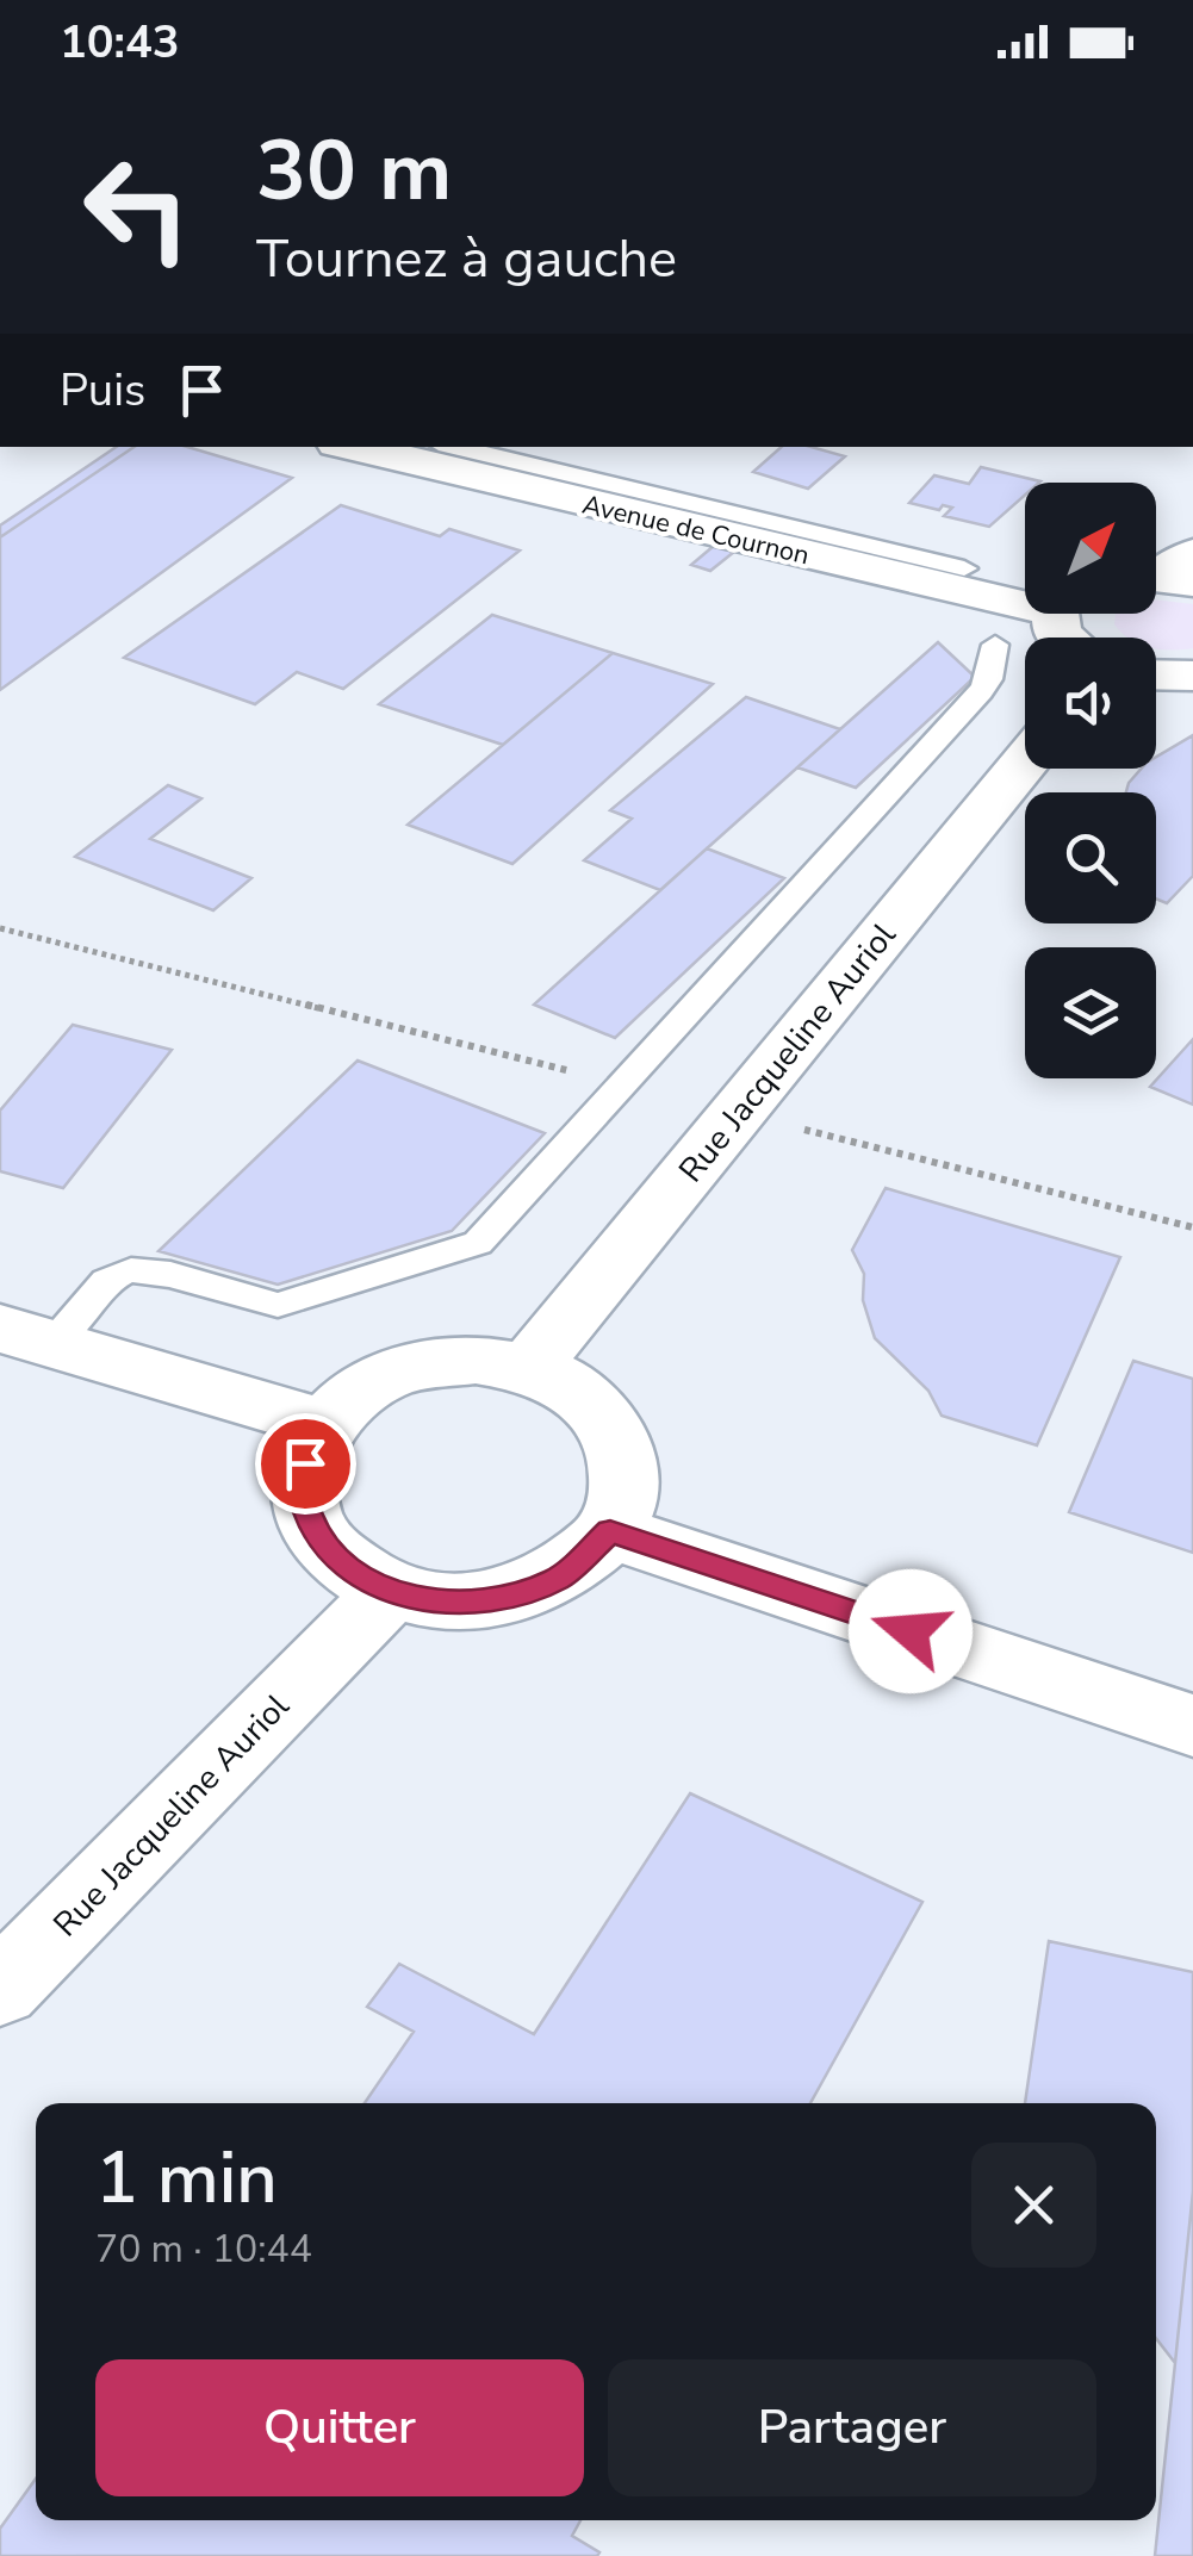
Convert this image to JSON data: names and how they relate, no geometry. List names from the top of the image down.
{
  "streets": {
    "street": ["Avenue de Cournon", "Rue Jacqueline Auriol"]
  },
  "north": "top right",
  "page": {
    "status": "10:43",
    "turn": ["30 m", "Tournez à gauche"],
    "then": "Puis",
    "heading": ["1 min", "70 m · 10:44"],
    "buttons": ["Quitter", "Partager"]
  }
}
